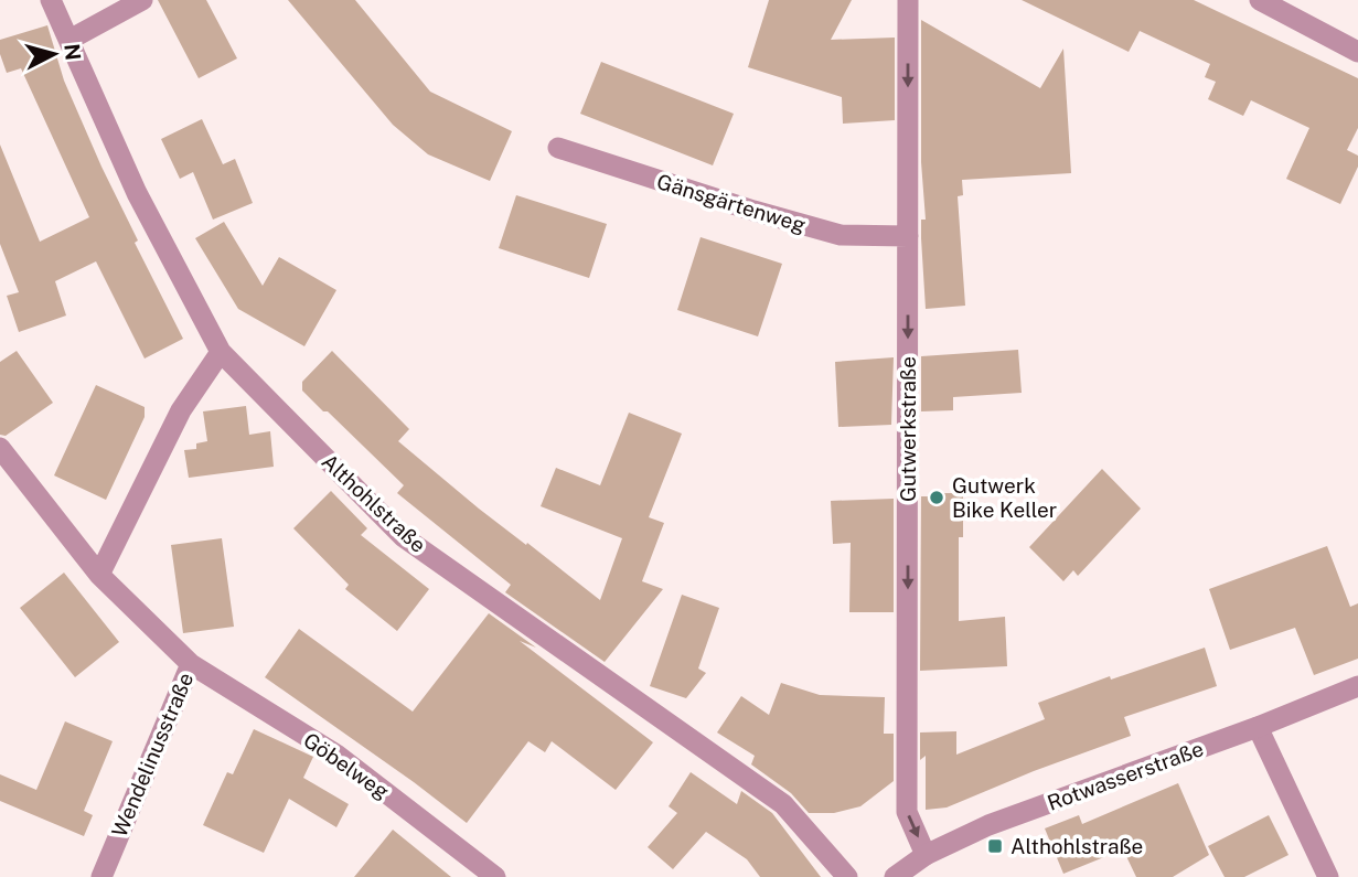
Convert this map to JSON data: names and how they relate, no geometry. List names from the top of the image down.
{
  "streets": {
    "street": [
      "Gänsgärtenweg",
      "Gutwerkstraße",
      "Althohlstraße",
      "Wendelinusstraße",
      "Göbelweg",
      "Rotwasserstraße"
    ]
  },
  "crossings": [
    ["Gänsgärtenweg", "Gutwerkstraße"],
    ["Gutwerkstraße", "Rotwasserstraße"],
    ["Wendelinusstraße", "Göbelweg"]
  ],
  "one_way": ["Gutwerkstraße"],
  "places": {
    "other": ["Gutwerk Bike Keller"],
    "transit": ["Althohlstraße"]
  },
  "north": "right"
}
